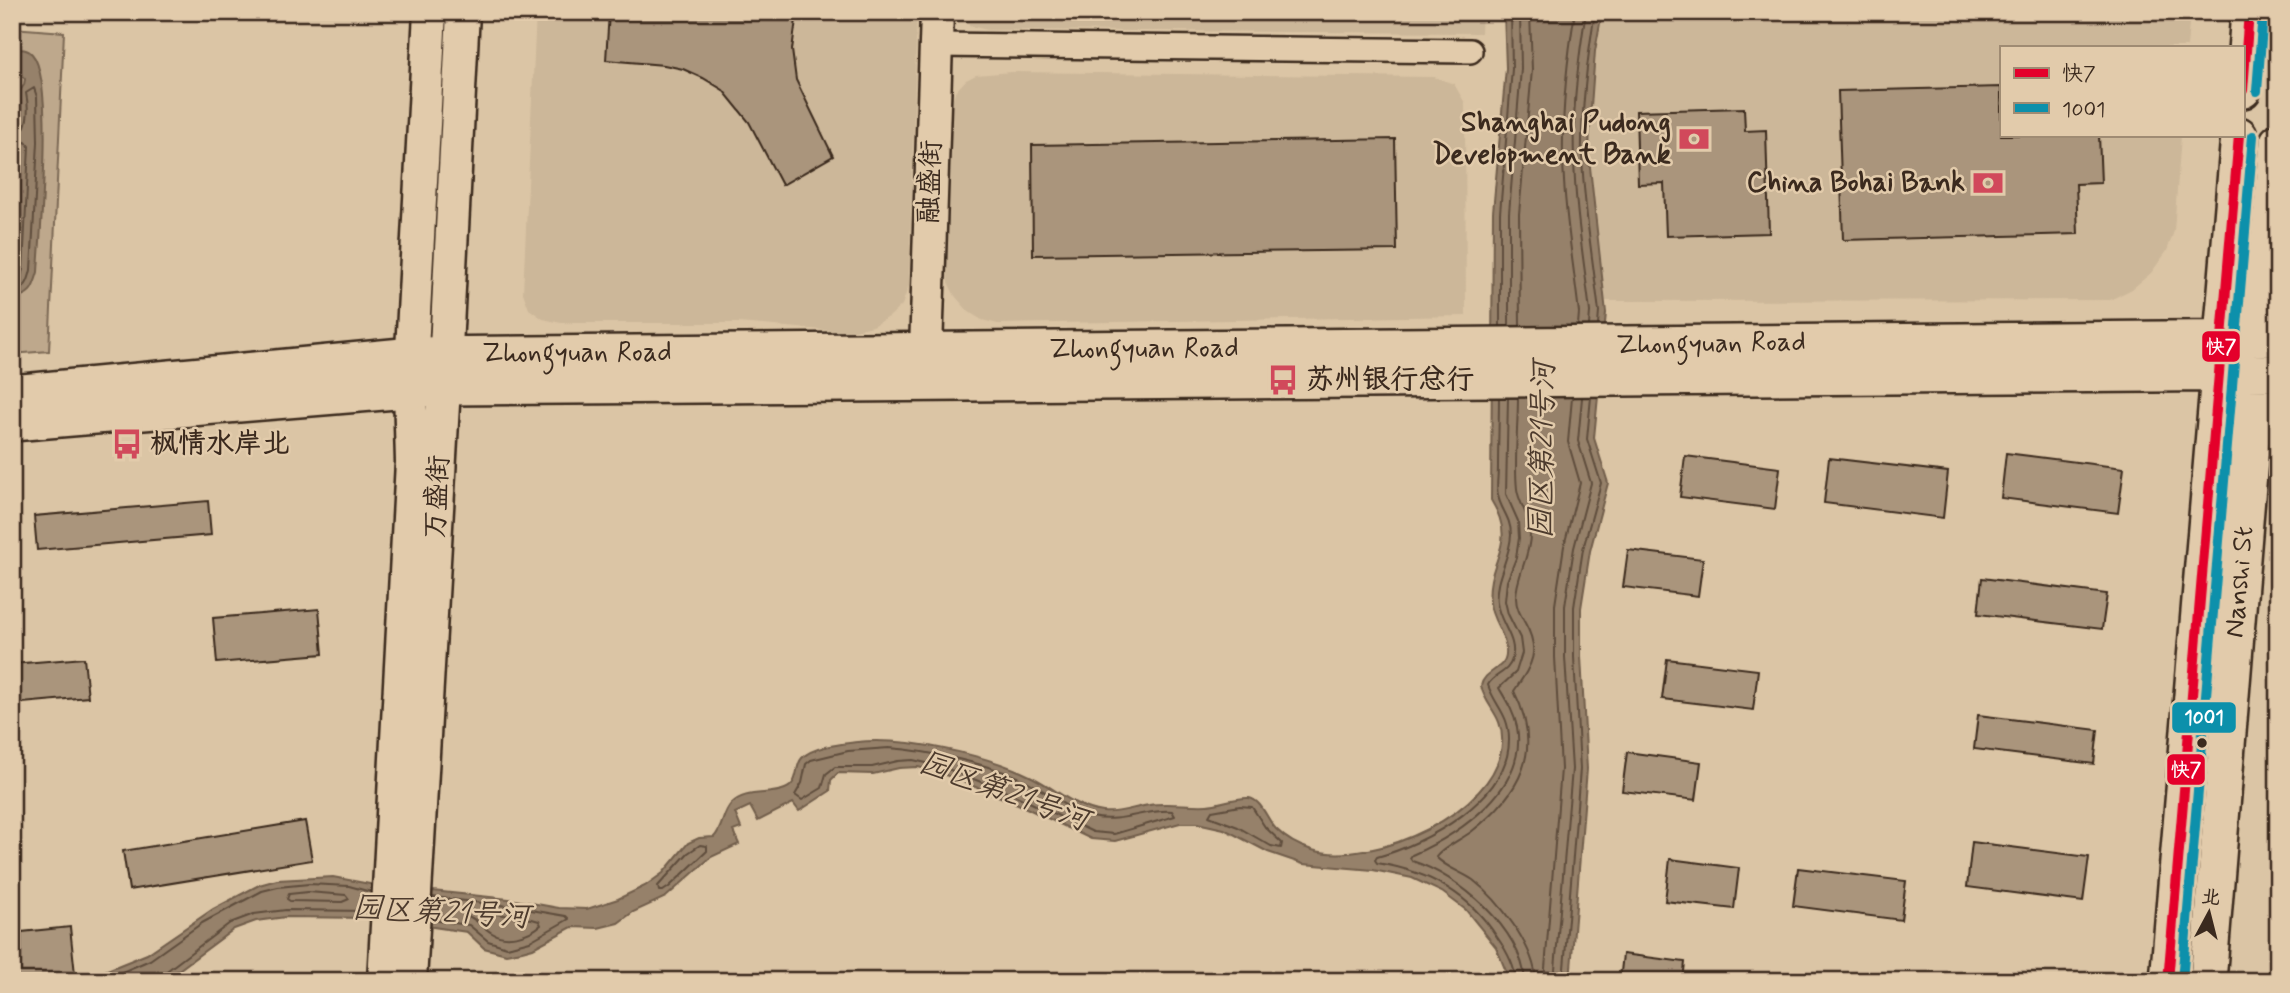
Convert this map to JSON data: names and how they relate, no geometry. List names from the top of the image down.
{
  "streets": {
    "main road": [
      "融盛街",
      "Zhongyuan Road",
      "万盛街",
      "Nanshi St"
    ]
  },
  "crossings": [
    ["融盛街", "Zhongyuan Road"],
    ["Zhongyuan Road", "万盛街"],
    ["Zhongyuan Road", "Nanshi St"]
  ],
  "water": ["园区第21号河"],
  "places": {
    "bank": ["Shanghai Pudong Development Bank", "China Bohai Bank"],
    "bus stop": ["苏州银行总行", "枫情水岸北"]
  },
  "lines": ["transit line 快7", "transit line 1001"],
  "legend": ["快7", "1001"],
  "north": "top"
}
